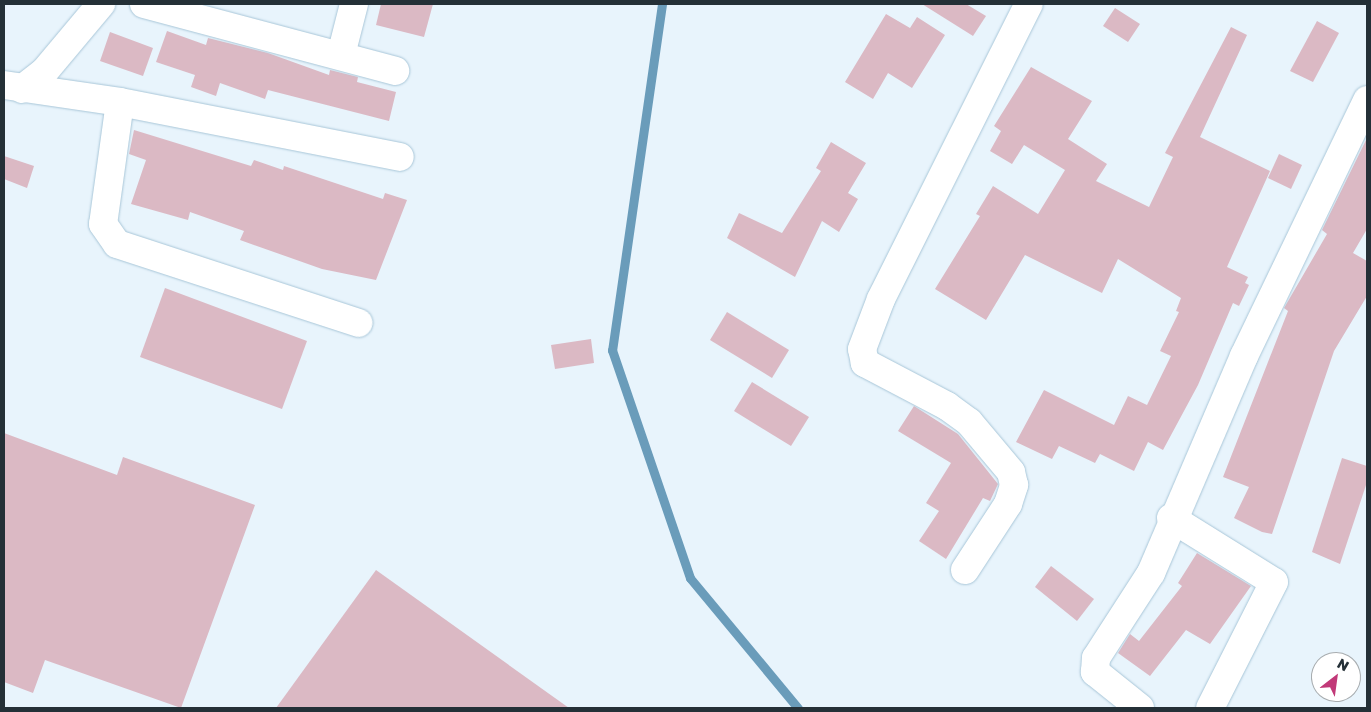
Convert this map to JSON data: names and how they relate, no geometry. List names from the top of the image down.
{
  "north": "top right"
}
